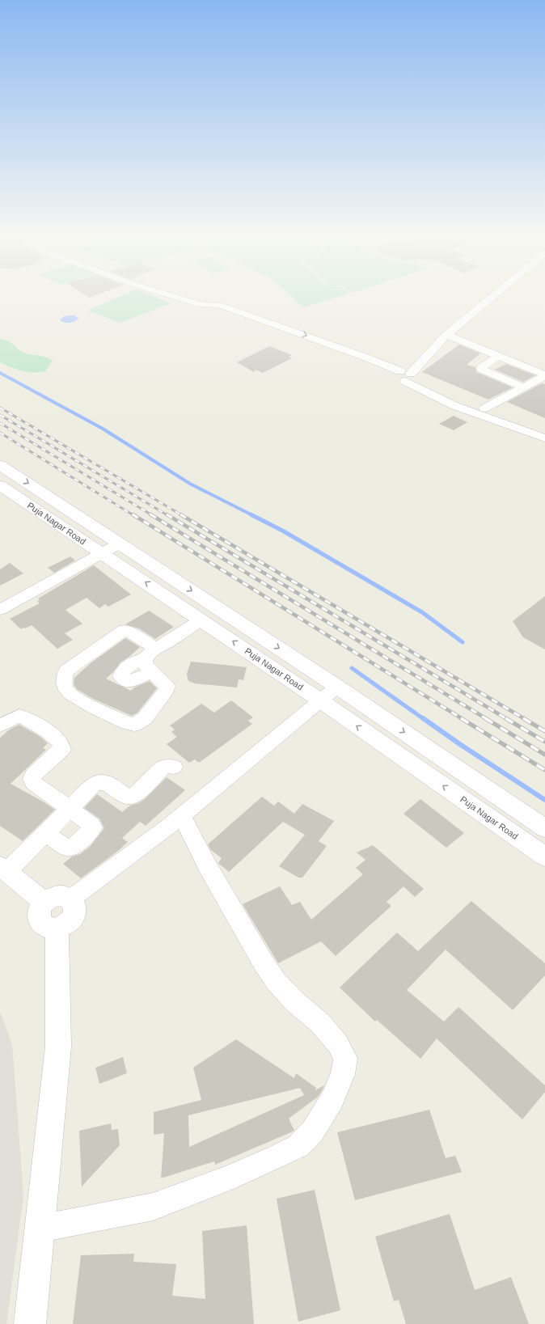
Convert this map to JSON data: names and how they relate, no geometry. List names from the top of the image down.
{
  "streets": {
    "street": ["Puja Nagar Road"]
  }
}
